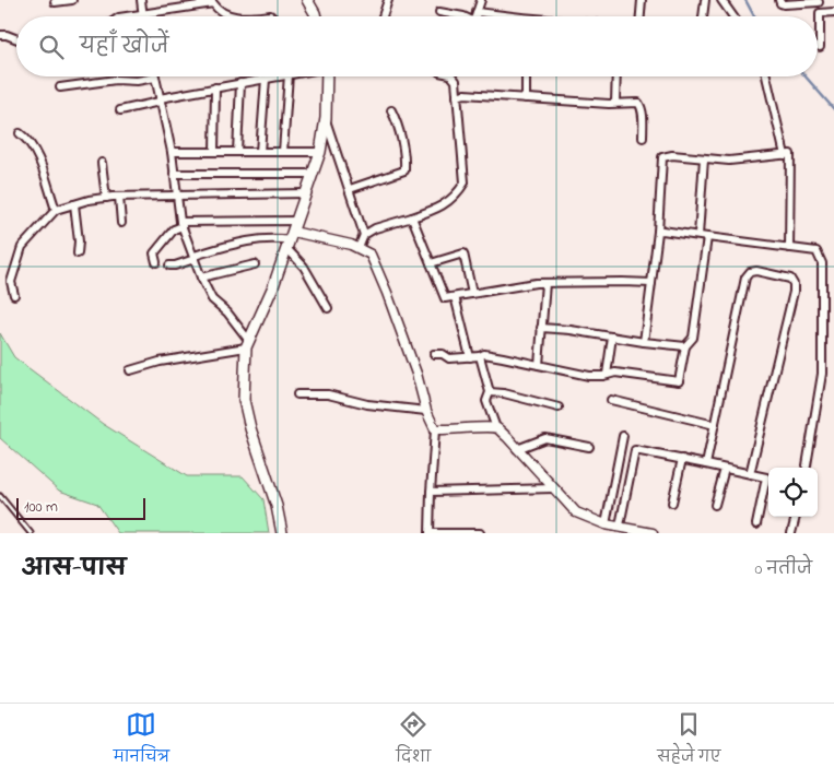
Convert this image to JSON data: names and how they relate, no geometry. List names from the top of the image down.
{
  "scale_bar": "100 m",
  "page": {
    "search": "यहाँ खोजें",
    "scale": "100 m",
    "heading": ["आस-पास", "0 नतीजे"],
    "nav": ["मानचित्र", "दिशा", "सहेजे गए"]
  }
}
